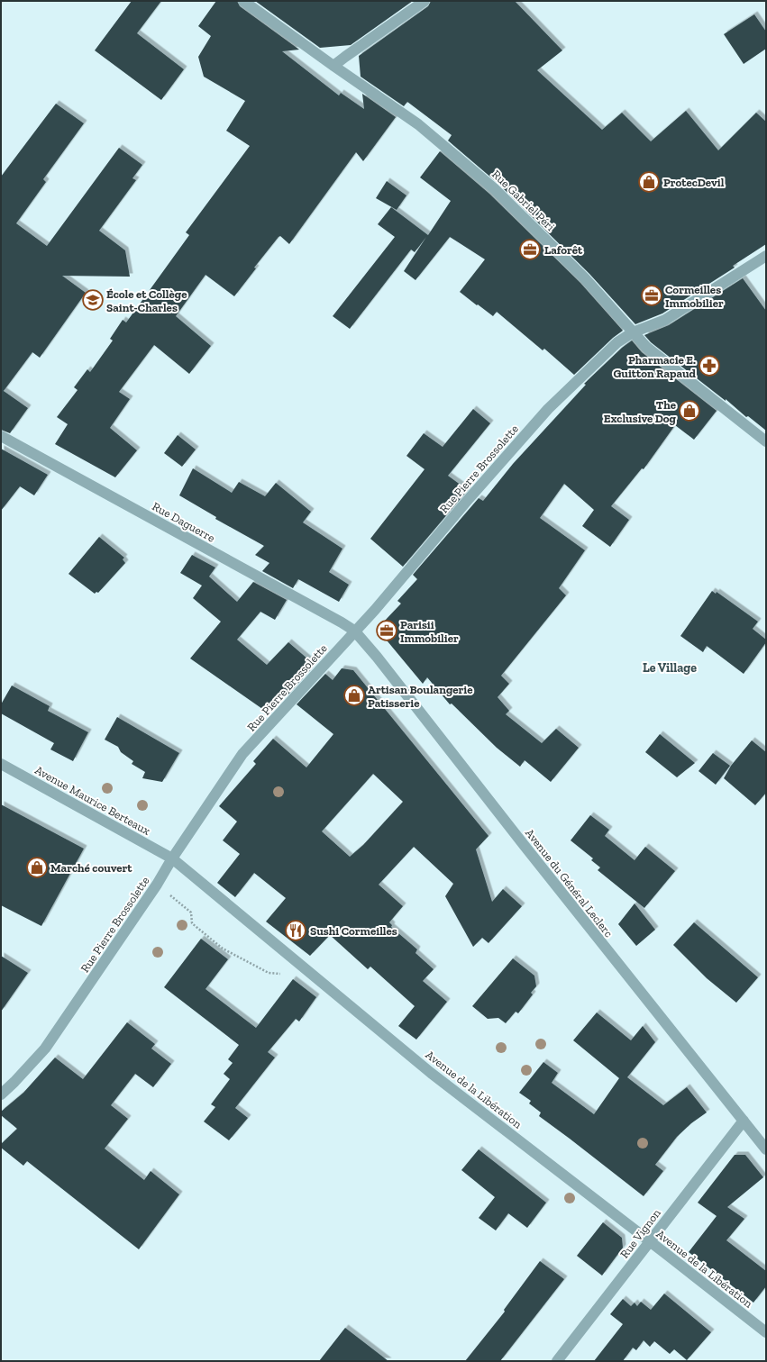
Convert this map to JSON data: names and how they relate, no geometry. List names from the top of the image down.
{
  "streets": {
    "street": [
      "Rue Gabriel Péri",
      "Rue Pierre Brossolette",
      "Rue Daguerre",
      "Avenue Maurice Berteaux",
      "Avenue du Général Leclerc",
      "Avenue de la Libération",
      "Rue Vignon"
    ]
  },
  "crossings": [
    ["Rue Gabriel Péri", "Rue Pierre Brossolette"],
    ["Rue Pierre Brossolette", "Rue Daguerre"],
    ["Rue Pierre Brossolette", "Avenue Maurice Berteaux"],
    ["Rue Pierre Brossolette", "Avenue du Général Leclerc"],
    ["Rue Pierre Brossolette", "Avenue de la Libération"],
    ["Rue Daguerre", "Avenue du Général Leclerc"],
    ["Avenue Maurice Berteaux", "Avenue de la Libération"],
    ["Avenue du Général Leclerc", "Rue Vignon"],
    ["Avenue de la Libération", "Rue Vignon"]
  ],
  "districts": ["Le Village"],
  "places": {
    "shop": [
      "ProtecDevil",
      "The Exclusive Dog",
      "Artisan Boulangerie Patisserie",
      "Marché couvert"
    ],
    "office": ["Laforêt", "Cormeilles Immobilier", "Parisii Immobilier"],
    "school or university": ["École et Collège Saint-Charles"],
    "pharmacy": ["Pharmacie E. Guitton Rapaud"],
    "restaurant": ["Sushi Cormeilles"]
  }
}
